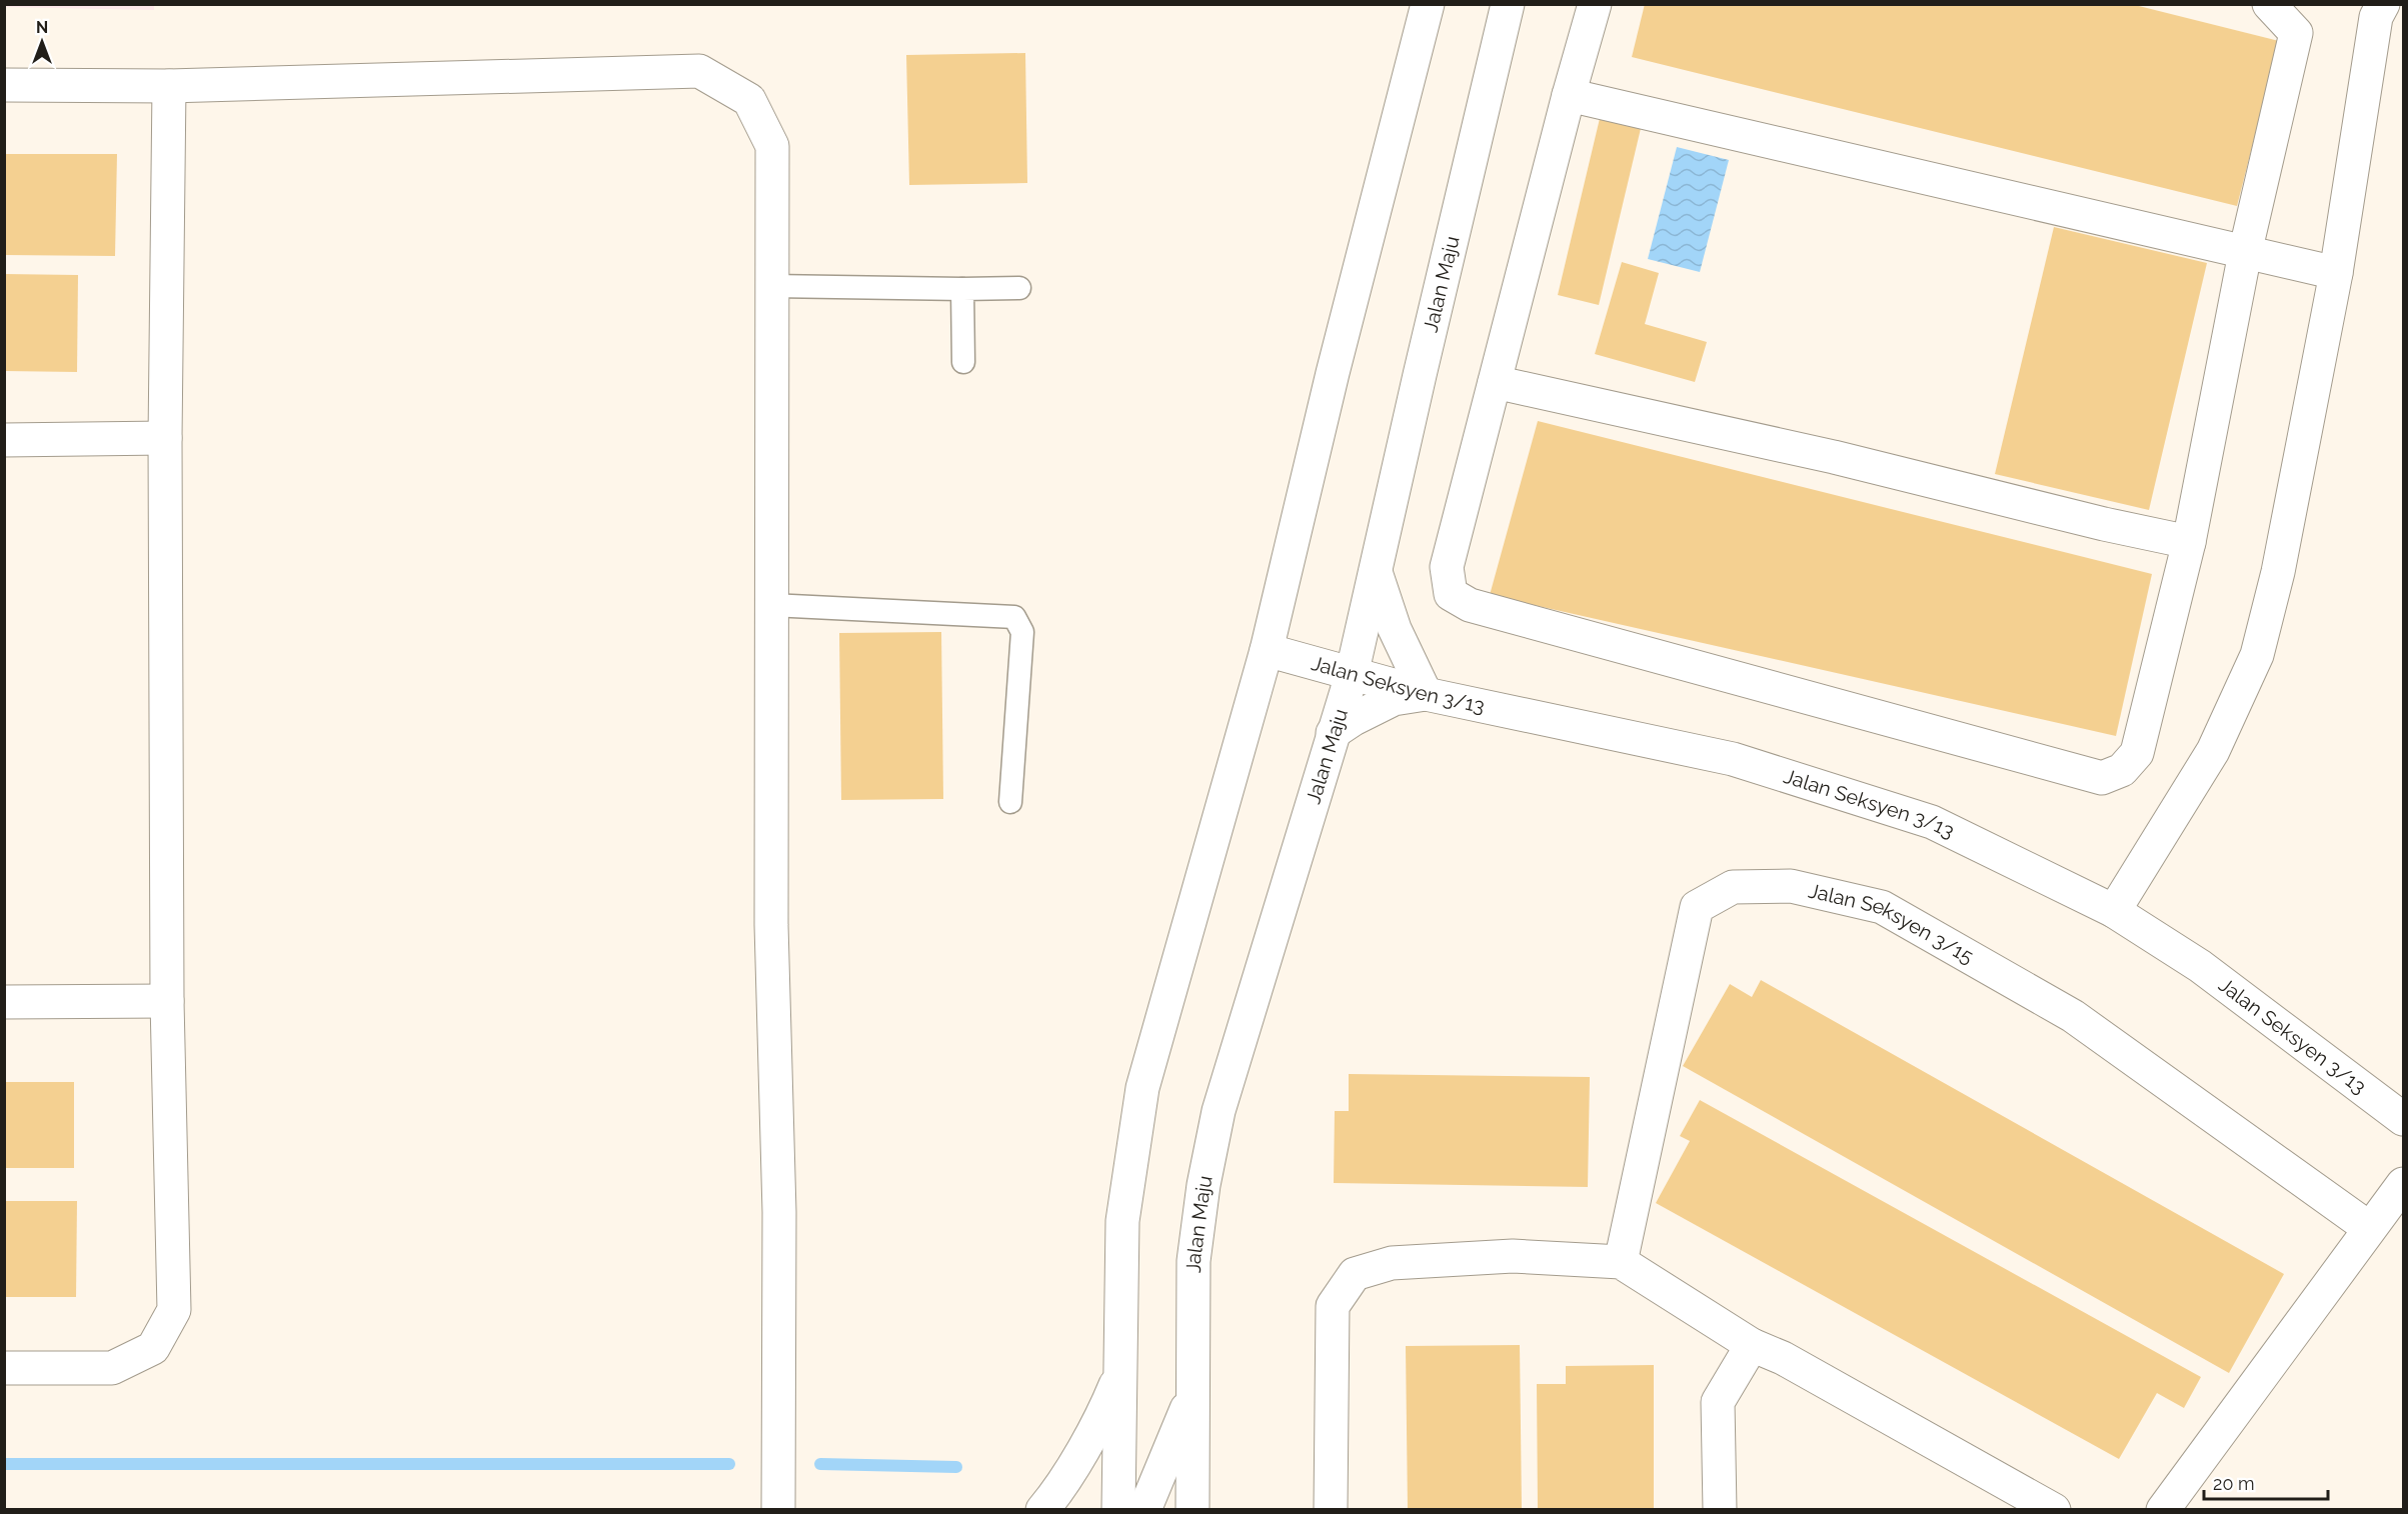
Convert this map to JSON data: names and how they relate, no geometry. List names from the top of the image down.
{
  "streets": {
    "street": ["Jalan Maju", "Jalan Seksyen 3/13", "Jalan Seksyen 3/15"]
  },
  "crossings": [
    ["Jalan Maju", "Jalan Seksyen 3/13"]
  ],
  "scale_bar": "20 m",
  "north": "top"
}
